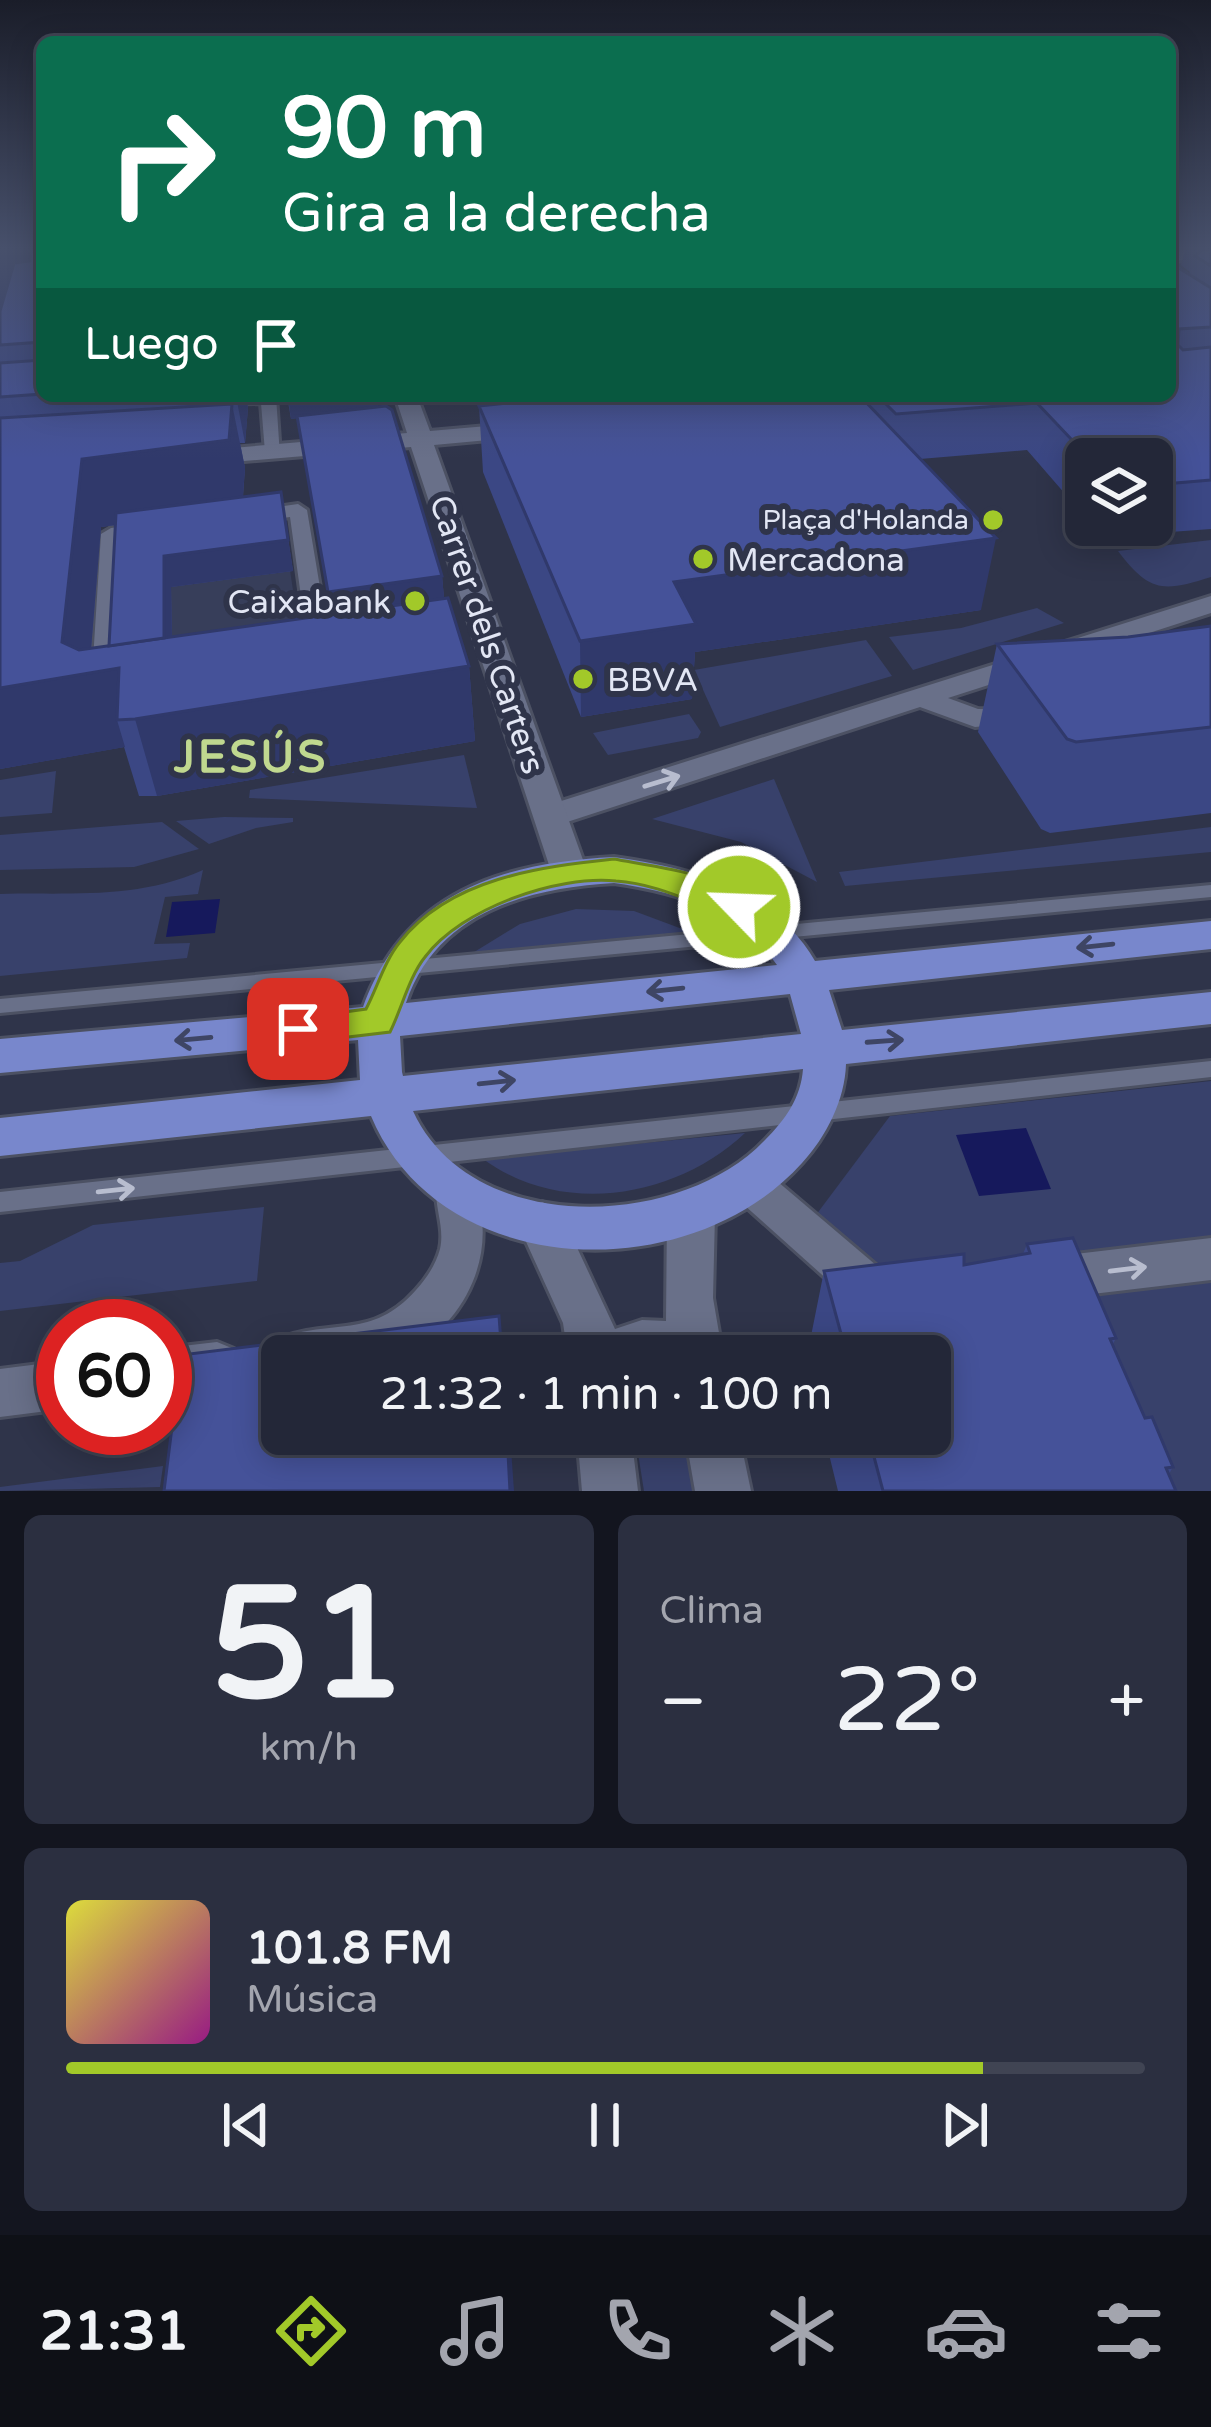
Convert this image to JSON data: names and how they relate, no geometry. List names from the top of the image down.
{
  "streets": {
    "street": ["Carrer dels Carters"]
  },
  "districts": ["JESÚS"],
  "places": [
    "Plaça d'Holanda",
    "Mercadona",
    "Caixabank",
    "BBVA"
  ],
  "page": {
    "turn": ["90 m", "Gira a la derecha"],
    "then": "Luego",
    "limit": "60",
    "trip": "21:32 · 1 min · 100 m",
    "tile": [
      ["51", "km/h"],
      "Clima"
    ],
    "heat": ["−", "22°", "+"],
    "song": ["101.8 FM", "Música"],
    "tabs": "21:31"
  }
}
